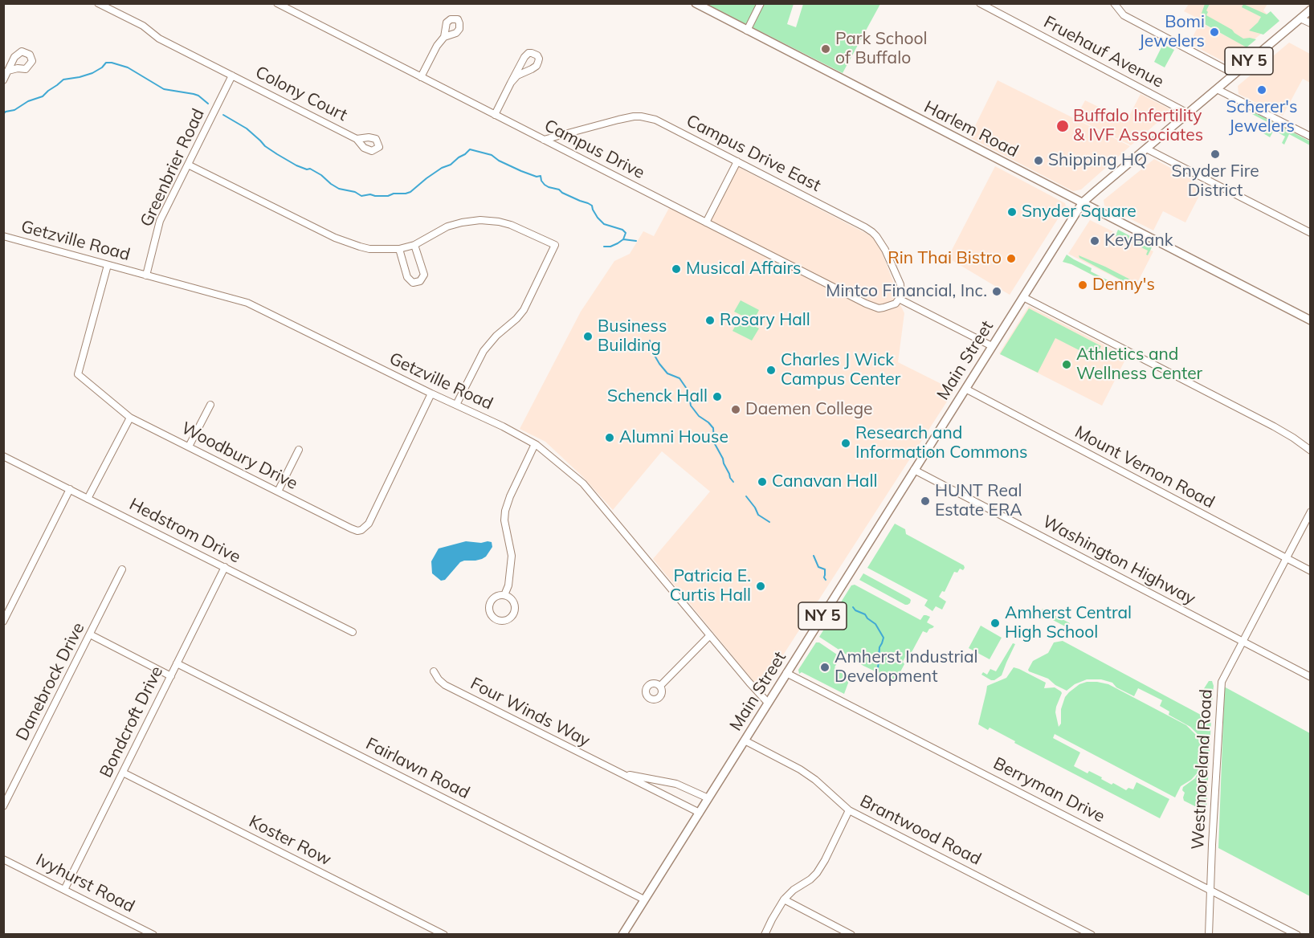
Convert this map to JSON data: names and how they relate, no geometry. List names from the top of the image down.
{
  "streets": {
    "main road": ["NY 5", "Harlem Road", "Main Street"],
    "street": [
      "Fruehauf Avenue",
      "Colony Court",
      "Campus Drive",
      "Campus Drive East",
      "Greenbrier Road",
      "Getzville Road",
      "Woodbury Drive",
      "Mount Vernon Road",
      "Hedstrom Drive",
      "Washington Highway",
      "Danebrock Drive",
      "Four Winds Way",
      "Bondcroft Drive",
      "Fairlawn Road",
      "Westmoreland Road",
      "Berryman Drive",
      "Brantwood Road",
      "Koster Row",
      "Ivyhurst Road"
    ]
  },
  "crossings": [
    ["Fruehauf Avenue", "Main Street"],
    ["Colony Court", "Greenbrier Road"],
    ["Harlem Road", "Main Street"],
    ["Campus Drive", "Campus Drive East"],
    ["Greenbrier Road", "Getzville Road"],
    ["Getzville Road", "Main Street"],
    ["Getzville Road", "Woodbury Drive"],
    ["Main Street", "Mount Vernon Road"],
    ["Main Street", "Washington Highway"],
    ["Main Street", "Four Winds Way"],
    ["Main Street", "Fairlawn Road"],
    ["Main Street", "Berryman Drive"],
    ["Main Street", "Brantwood Road"],
    ["Mount Vernon Road", "Westmoreland Road"],
    ["Hedstrom Drive", "Bondcroft Drive"],
    ["Washington Highway", "Westmoreland Road"],
    ["Bondcroft Drive", "Fairlawn Road"],
    ["Bondcroft Drive", "Koster Row"],
    ["Bondcroft Drive", "Ivyhurst Road"],
    ["Westmoreland Road", "Berryman Drive"]
  ],
  "places": [
    "Bomi Jewelers",
    "Park School of Buffalo",
    "Scherer's Jewelers",
    "Buffalo Infertility & IVF Associates",
    "Snyder Fire District",
    "Shipping HQ",
    "Snyder Square",
    "KeyBank",
    "Rin Thai Bistro",
    "Musical Affairs",
    "Denny's",
    "Mintco Financial, Inc.",
    "Rosary Hall",
    "Business Building",
    "Athletics and Wellness Center",
    "Charles J Wick Campus Center",
    "Schenck Hall",
    "Daemen College",
    "Alumni House",
    "Research and Information Commons",
    "Canavan Hall",
    "HUNT Real Estate ERA",
    "Patricia E. Curtis Hall",
    "Amherst Central High School",
    "Amherst Industrial Development"
  ]
}
